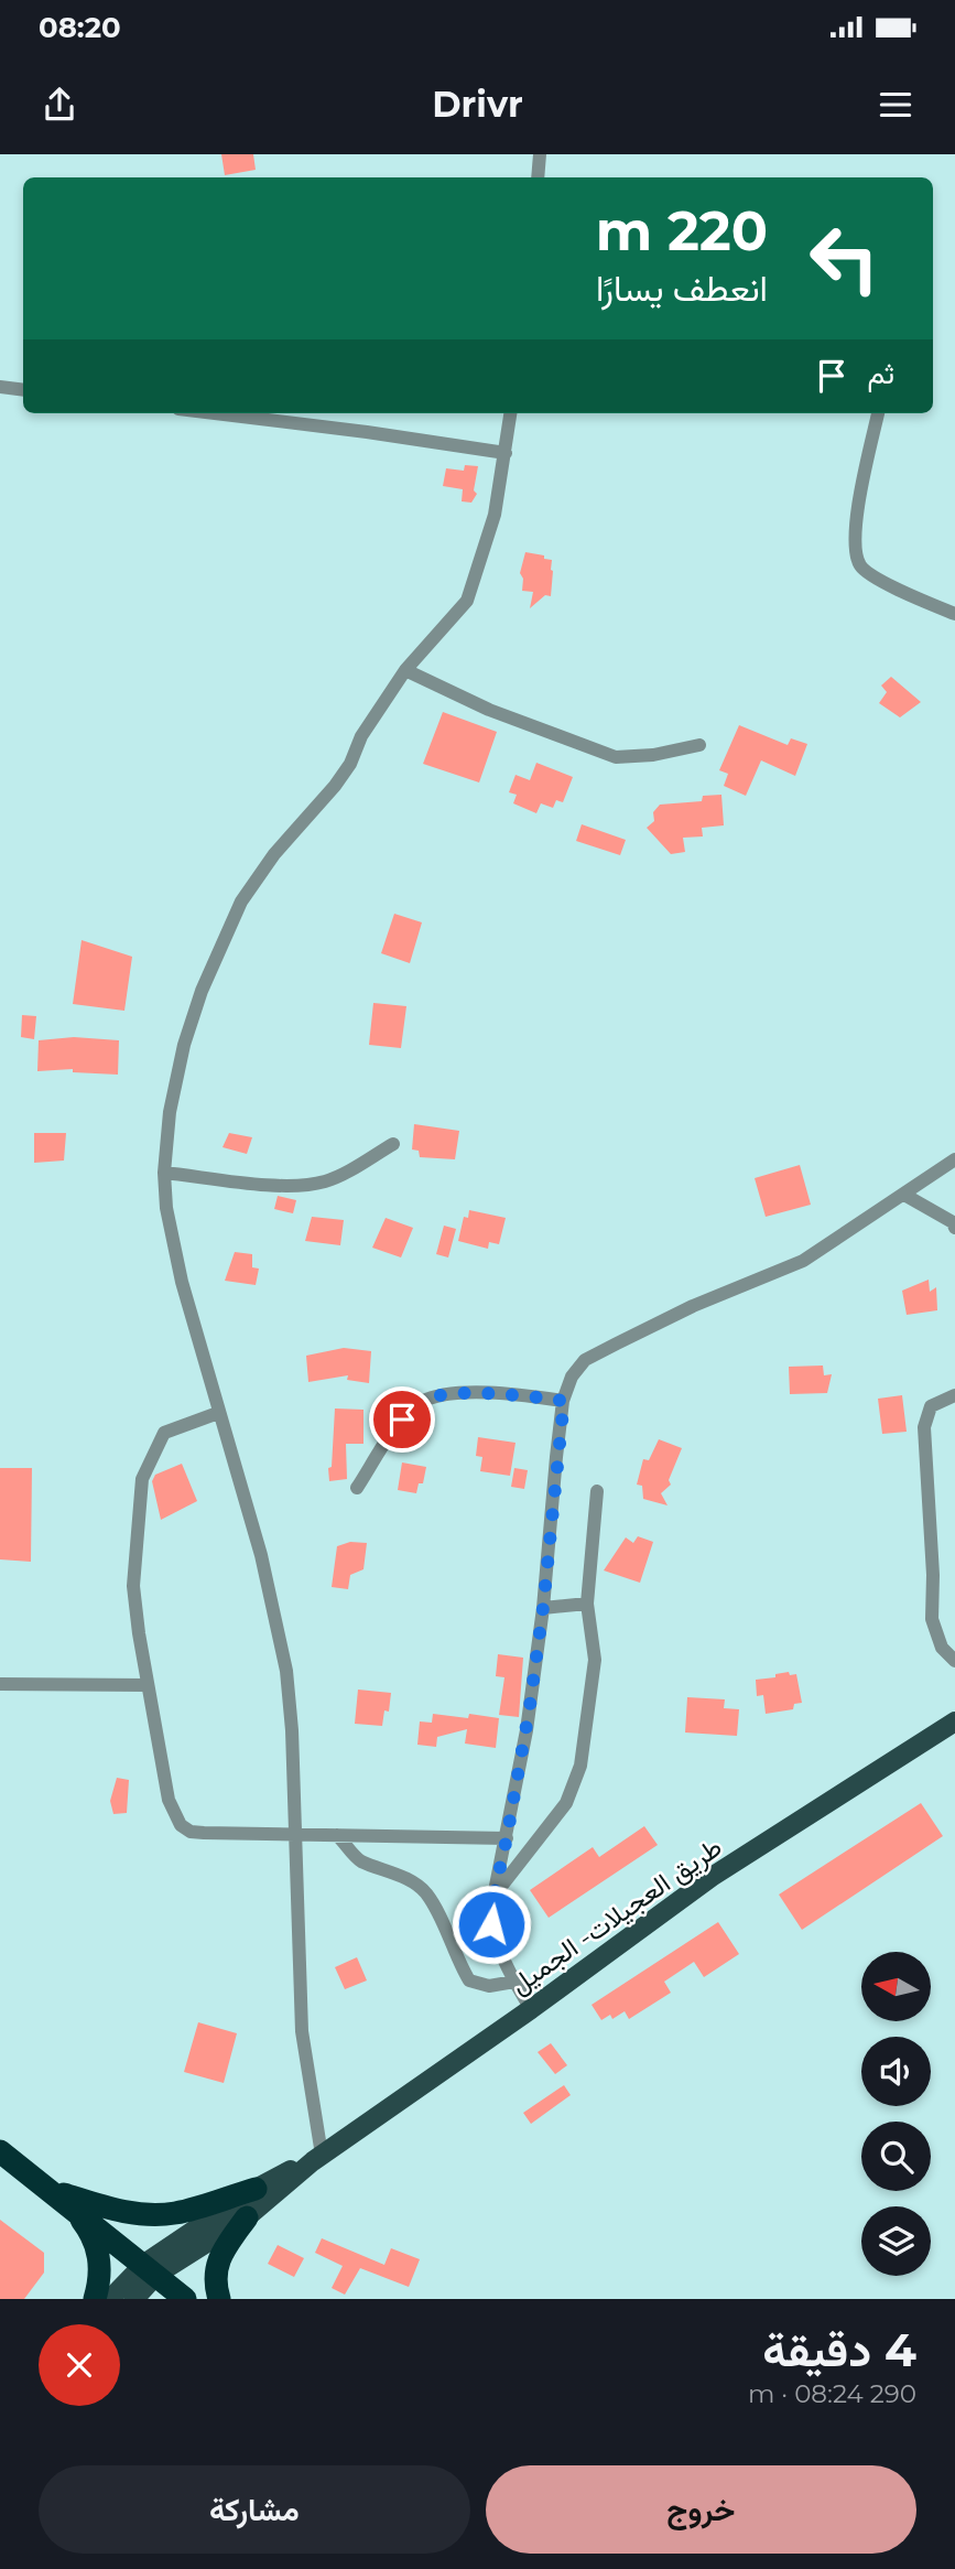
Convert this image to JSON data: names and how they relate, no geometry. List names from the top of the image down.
{
  "streets": {
    "main road": ["طريق العجيلات- الجميل"]
  },
  "north": "left",
  "page": {
    "status": "08:20",
    "header": "Drivr",
    "turn": ["220 m", "انعطف يسارًا"],
    "then": "ثم",
    "heading": ["4 دقيقة", "290 m · 08:24"],
    "buttons": ["خروج", "مشاركة"]
  }
}
